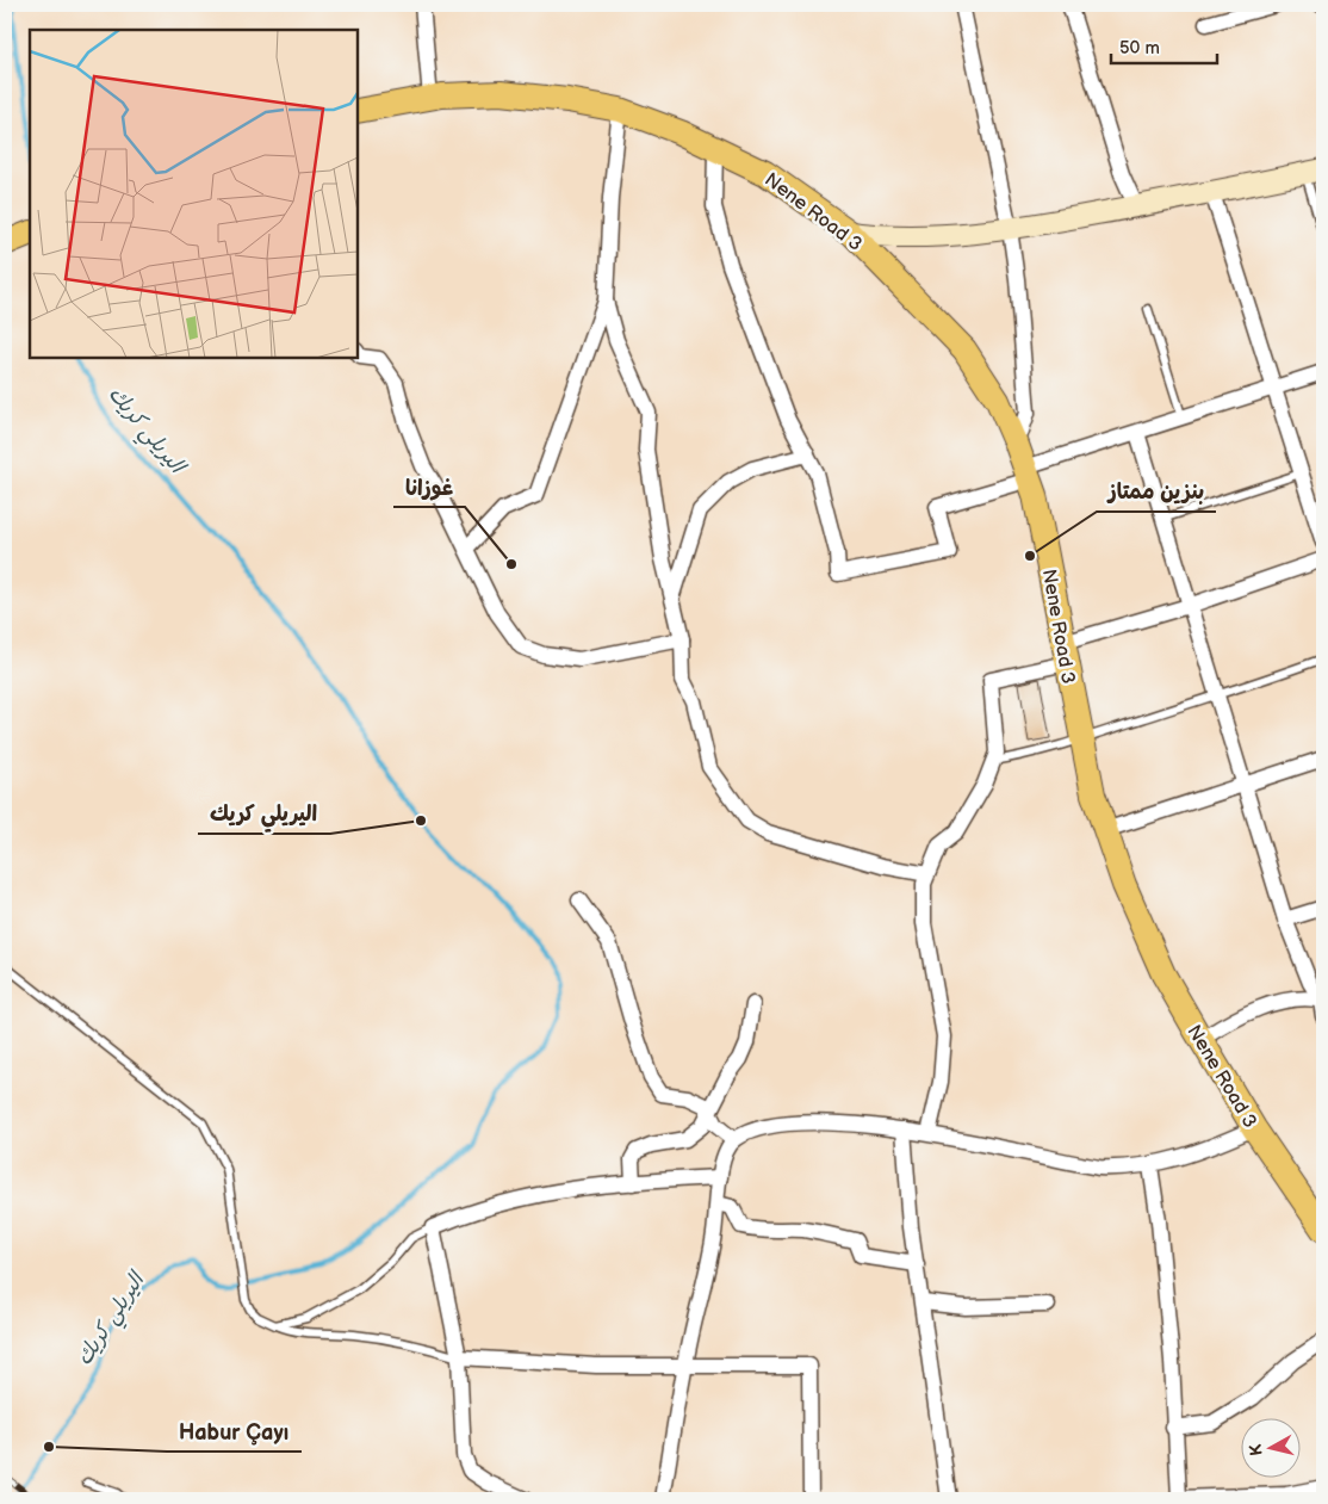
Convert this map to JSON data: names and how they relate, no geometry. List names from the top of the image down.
{
  "streets": {
    "main road": ["Nene Road 3"]
  },
  "water": ["اليريلي كريك"],
  "places": [
    "بنزين ممتاز",
    "غوزانا",
    "اليريلي كريك",
    "Habur Çayı"
  ],
  "scale_bar": "50 m",
  "north": "left"
}
